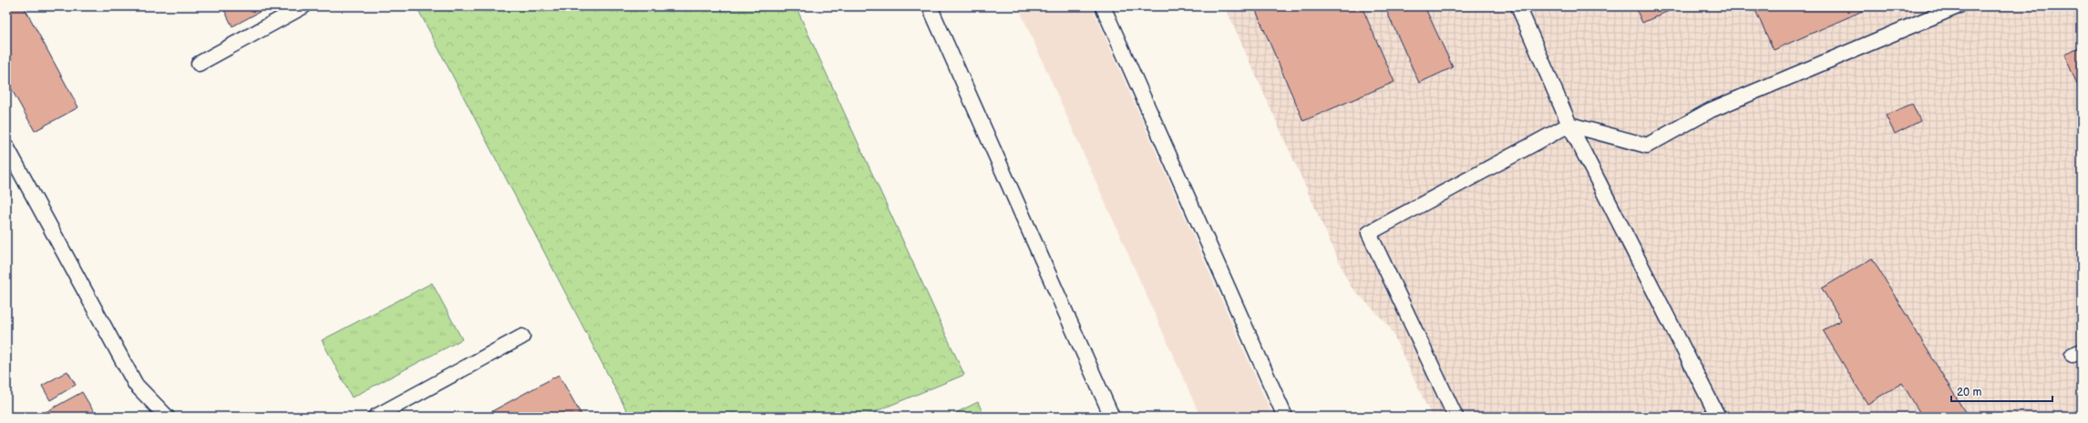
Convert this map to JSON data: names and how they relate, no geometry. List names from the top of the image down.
{
  "scale_bar": "20 m"
}
